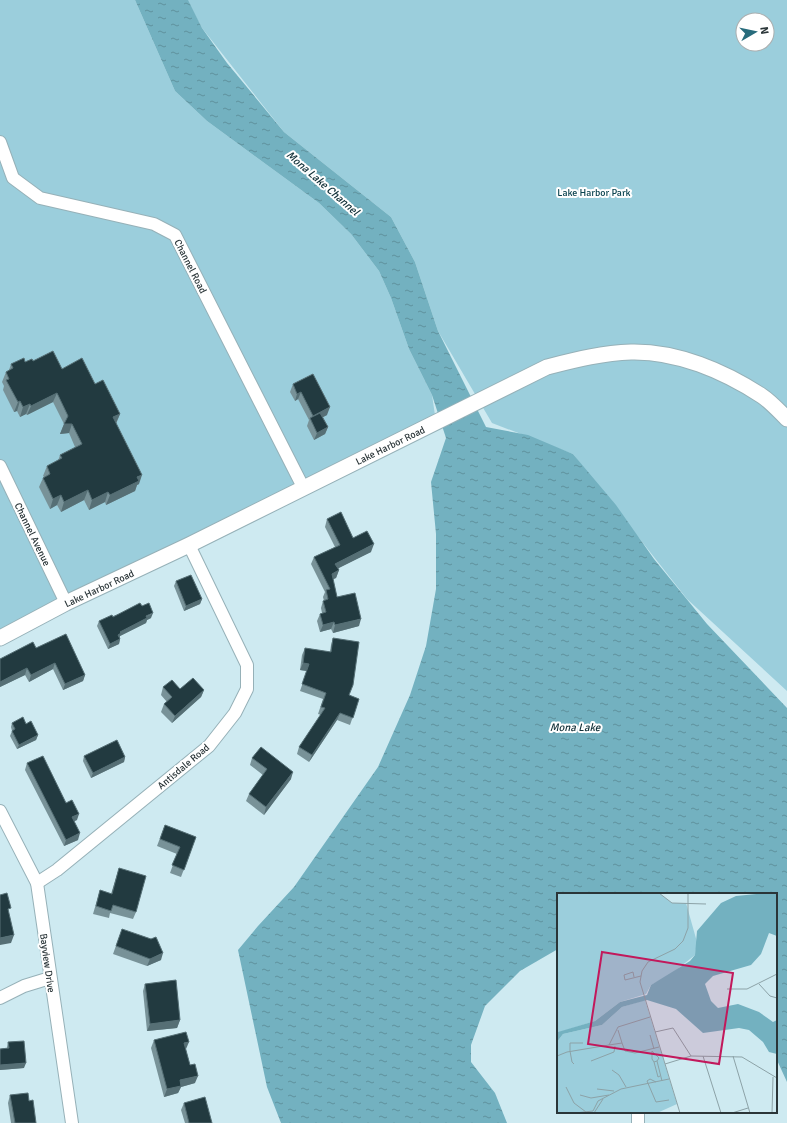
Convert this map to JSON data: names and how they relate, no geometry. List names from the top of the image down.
{
  "streets": {
    "street": [
      "Channel Road",
      "Lake Harbor Road",
      "Channel Avenue",
      "Antisdale Road",
      "Bayview Drive"
    ]
  },
  "crossings": [
    ["Channel Road", "Lake Harbor Road"],
    ["Lake Harbor Road", "Channel Avenue"],
    ["Lake Harbor Road", "Antisdale Road"],
    ["Antisdale Road", "Bayview Drive"]
  ],
  "water": ["Mona Lake Channel", "Mona Lake"],
  "parks": ["Lake Harbor Park"],
  "north": "right"
}
